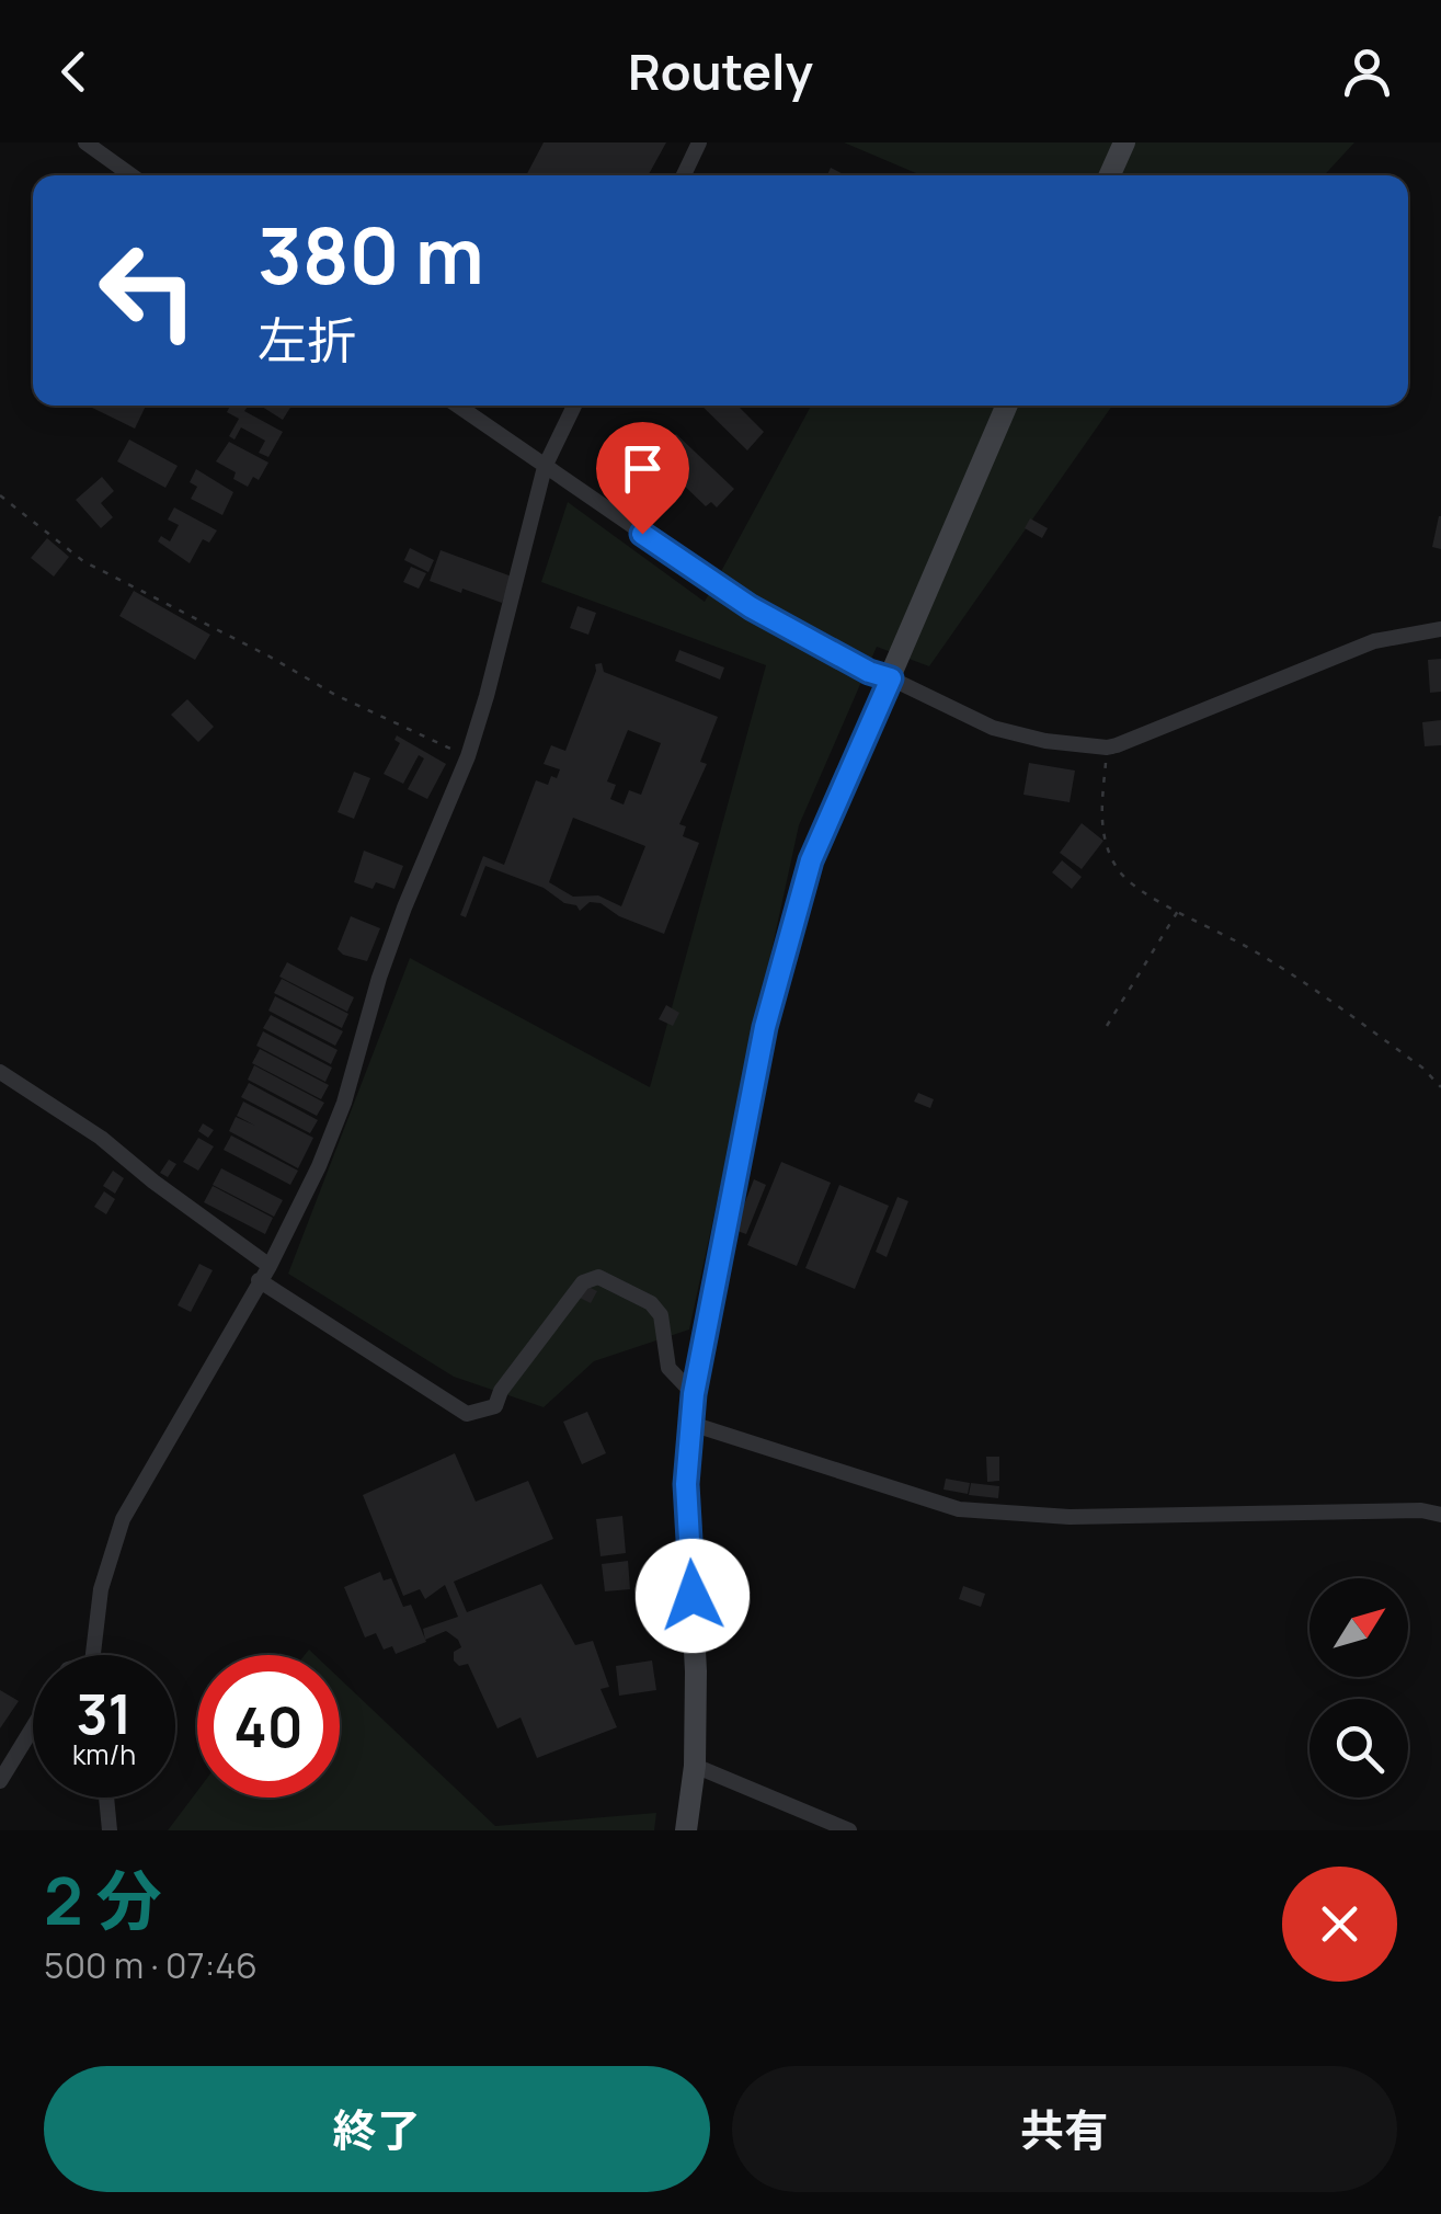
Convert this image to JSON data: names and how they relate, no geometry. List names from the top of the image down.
{
  "north": "top right",
  "page": {
    "header": "Routely",
    "turn": ["380 m", "左折"],
    "speed": "31 km/h",
    "limit": "40",
    "heading": ["2 分", "500 m · 07:46"],
    "buttons": ["終了", "共有"]
  }
}
